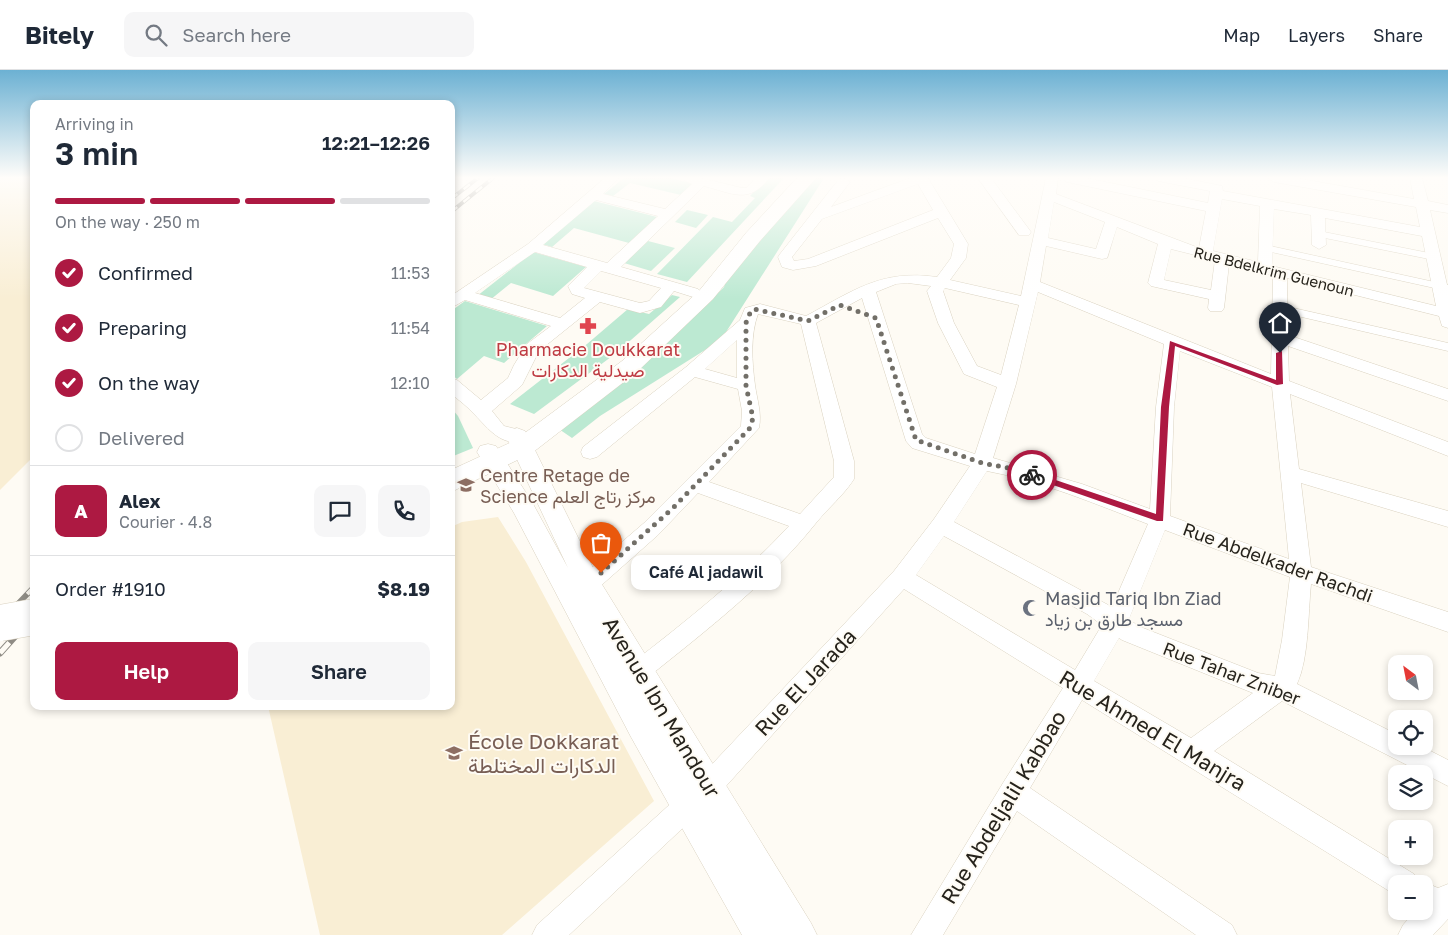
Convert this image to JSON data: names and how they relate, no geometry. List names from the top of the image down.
{
  "streets": {
    "street": [
      "Rue Bdelkrim Guenoun",
      "Rue Abdelkader Rachdi",
      "Rue Tahar Zniber",
      "Rue El Jarada",
      "Avenue Ibn Mandour",
      "Rue Ahmed El Manjra",
      "Rue Abdeljalil Kabbao"
    ]
  },
  "crossings": [
    ["Rue Abdelkader Rachdi", "Rue El Jarada"],
    ["Rue Abdelkader Rachdi", "Rue Abdeljalil Kabbao"],
    ["Rue Tahar Zniber", "Rue El Jarada"],
    ["Rue Tahar Zniber", "Rue Abdeljalil Kabbao"],
    ["Rue El Jarada", "Avenue Ibn Mandour"],
    ["Rue El Jarada", "Rue Ahmed El Manjra"],
    ["Rue Ahmed El Manjra", "Rue Abdeljalil Kabbao"]
  ],
  "places": {
    "pharmacy": ["Pharmacie Doukkarat صيدلية الدكارات"],
    "school or university": ["Centre Retage de Science مركز رتاج العلم", "École Dokkarat الدكارات المختلطة"],
    "other": ["Café Al jadawil"],
    "mosque": ["Masjid Tariq Ibn Ziad مسجد طارق بن زياد"]
  },
  "north": "top left",
  "page": {
    "header": "Bitely",
    "search": "Search here",
    "nav": ["Map", "Layers", "Share"],
    "heading": ["3 min", "Arriving in", "12:21–12:26"],
    "panel": [
      "Alex",
      "Courier · 4.8",
      "Order #1910",
      "$8.19"
    ],
    "bar": "On the way · 250 m",
    "list": [
      ["Confirmed", "11:53"],
      ["Preparing", "11:54"],
      ["On the way", "12:10"],
      "Delivered"
    ],
    "round": "A",
    "bubble": "Café Al jadawil",
    "buttons": ["Help", "Share"],
    "map_buttons": ["+", "−"]
  }
}
